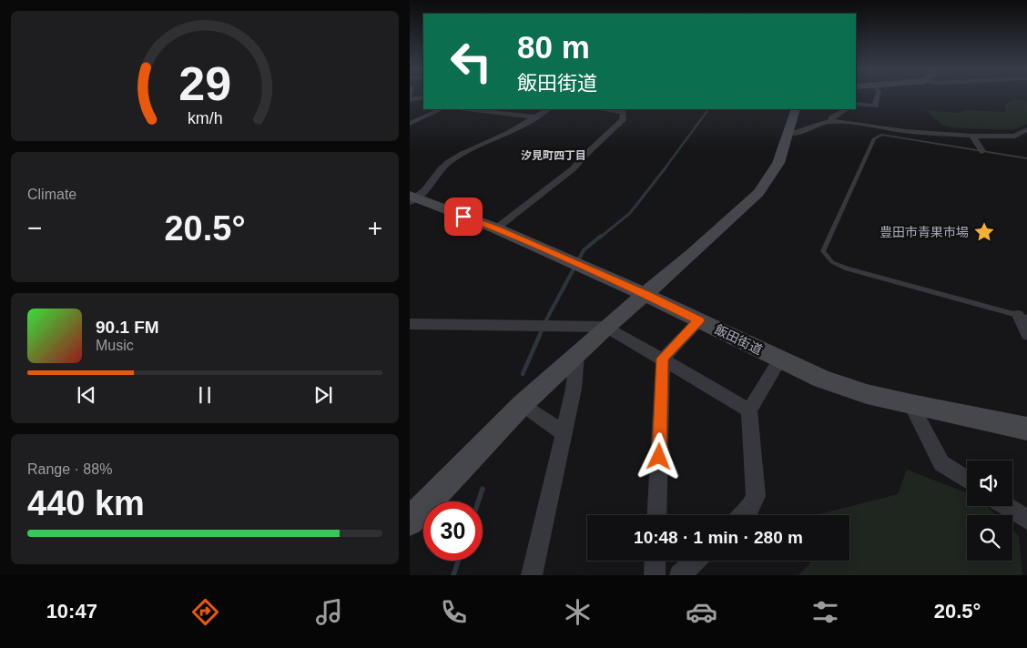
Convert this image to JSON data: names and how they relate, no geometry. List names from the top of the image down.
{
  "streets": {
    "street": ["飯田街道"]
  },
  "districts": ["汐見町四丁目"],
  "places": {
    "place": ["豊田市青果市場"]
  },
  "page": {
    "turn": ["80 m", "飯田街道"],
    "tile": [
      "Climate",
      ["Range · 88%", "440 km"]
    ],
    "heat": ["−", "20.5°", "+"],
    "song": ["90.1 FM", "Music"],
    "limit": "30",
    "trip": "10:48 · 1 min · 280 m",
    "tabs": ["10:47", "20.5°"],
    "gauge": ["29", "km/h"]
  }
}
